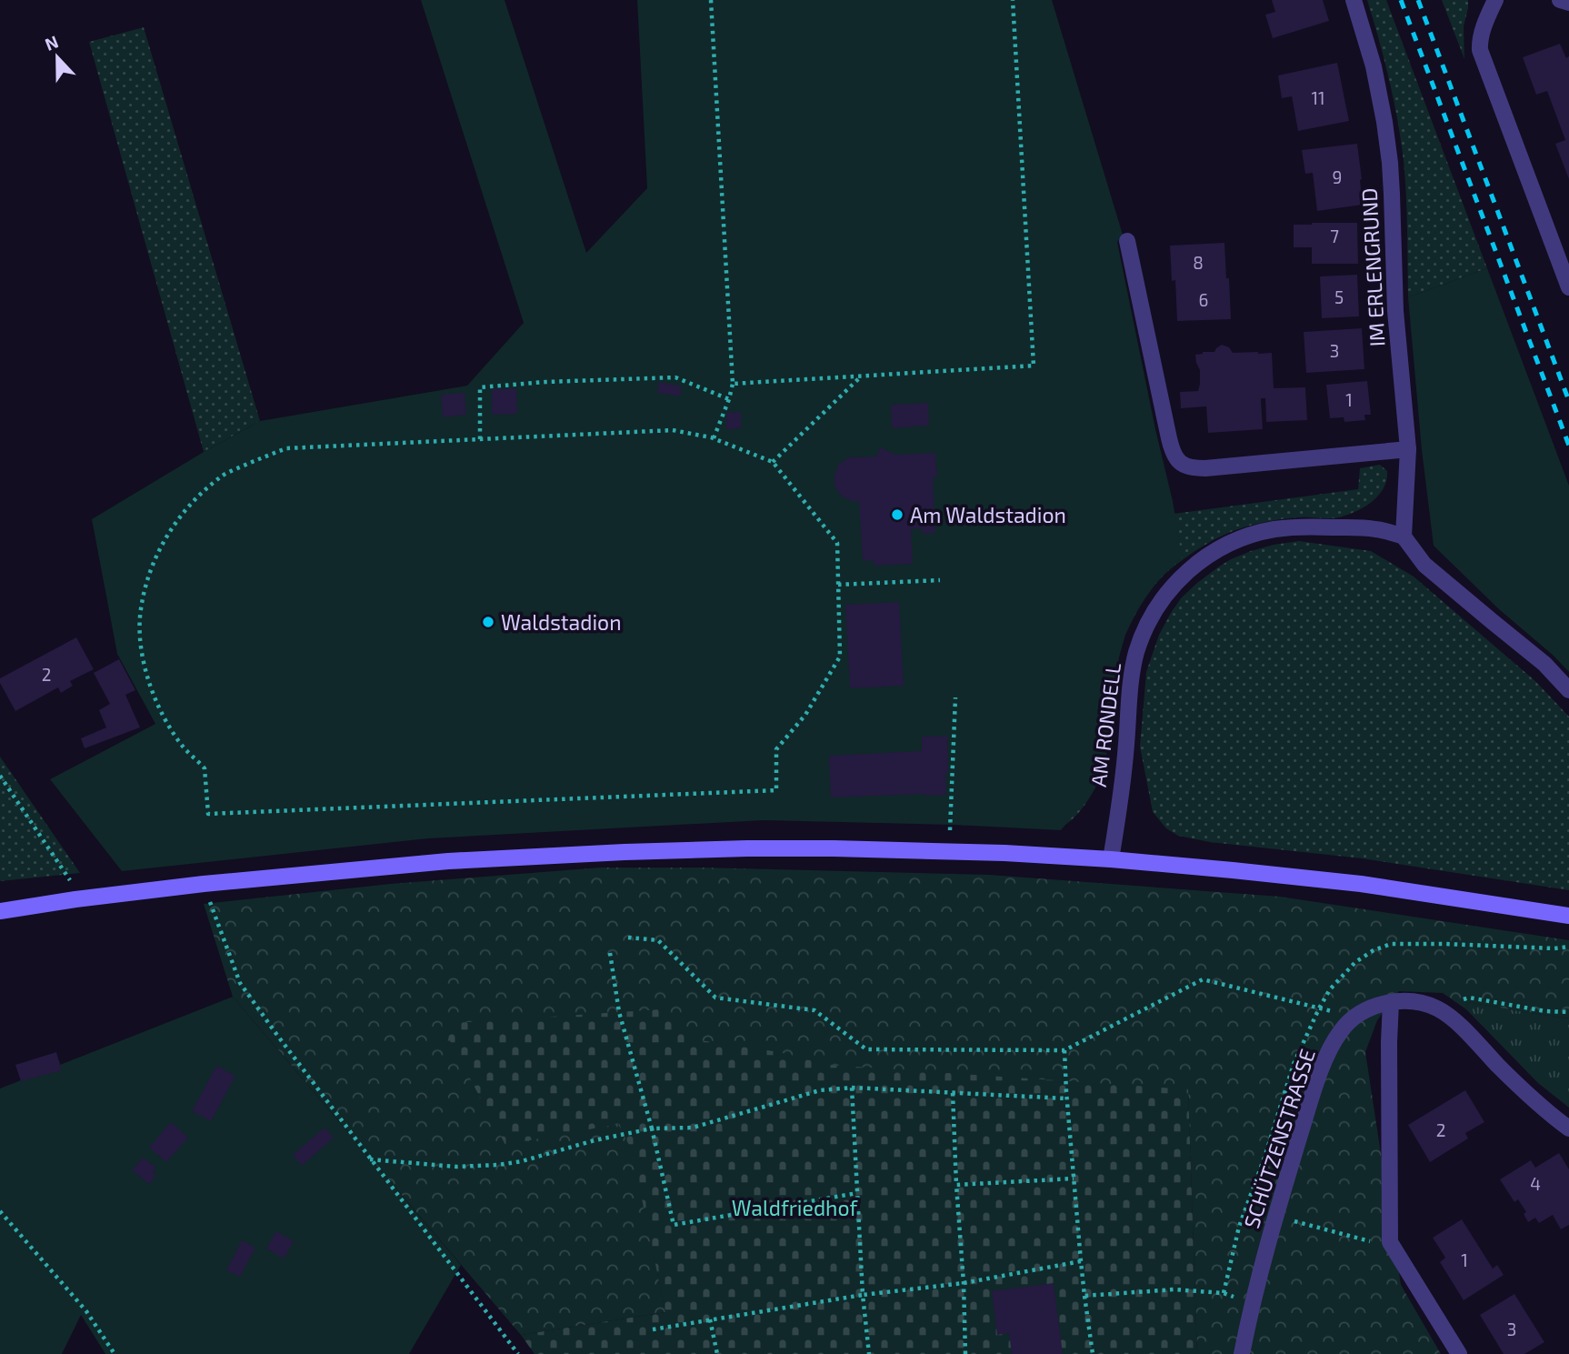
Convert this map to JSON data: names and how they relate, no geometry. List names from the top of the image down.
{
  "streets": {
    "street": ["IM ERLENGRUND", "AM RONDELL", "SCHÜTZENSTRASSE"]
  },
  "crossings": [
    ["IM ERLENGRUND", "AM RONDELL"]
  ],
  "parks": ["Waldfriedhof"],
  "places": ["Am Waldstadion", "Waldstadion"],
  "house_numbers": [
    "11",
    "9",
    "7",
    "8",
    "5",
    "6",
    "3",
    "1",
    "2",
    "2",
    "4",
    "1",
    "3"
  ],
  "north": "top"
}
